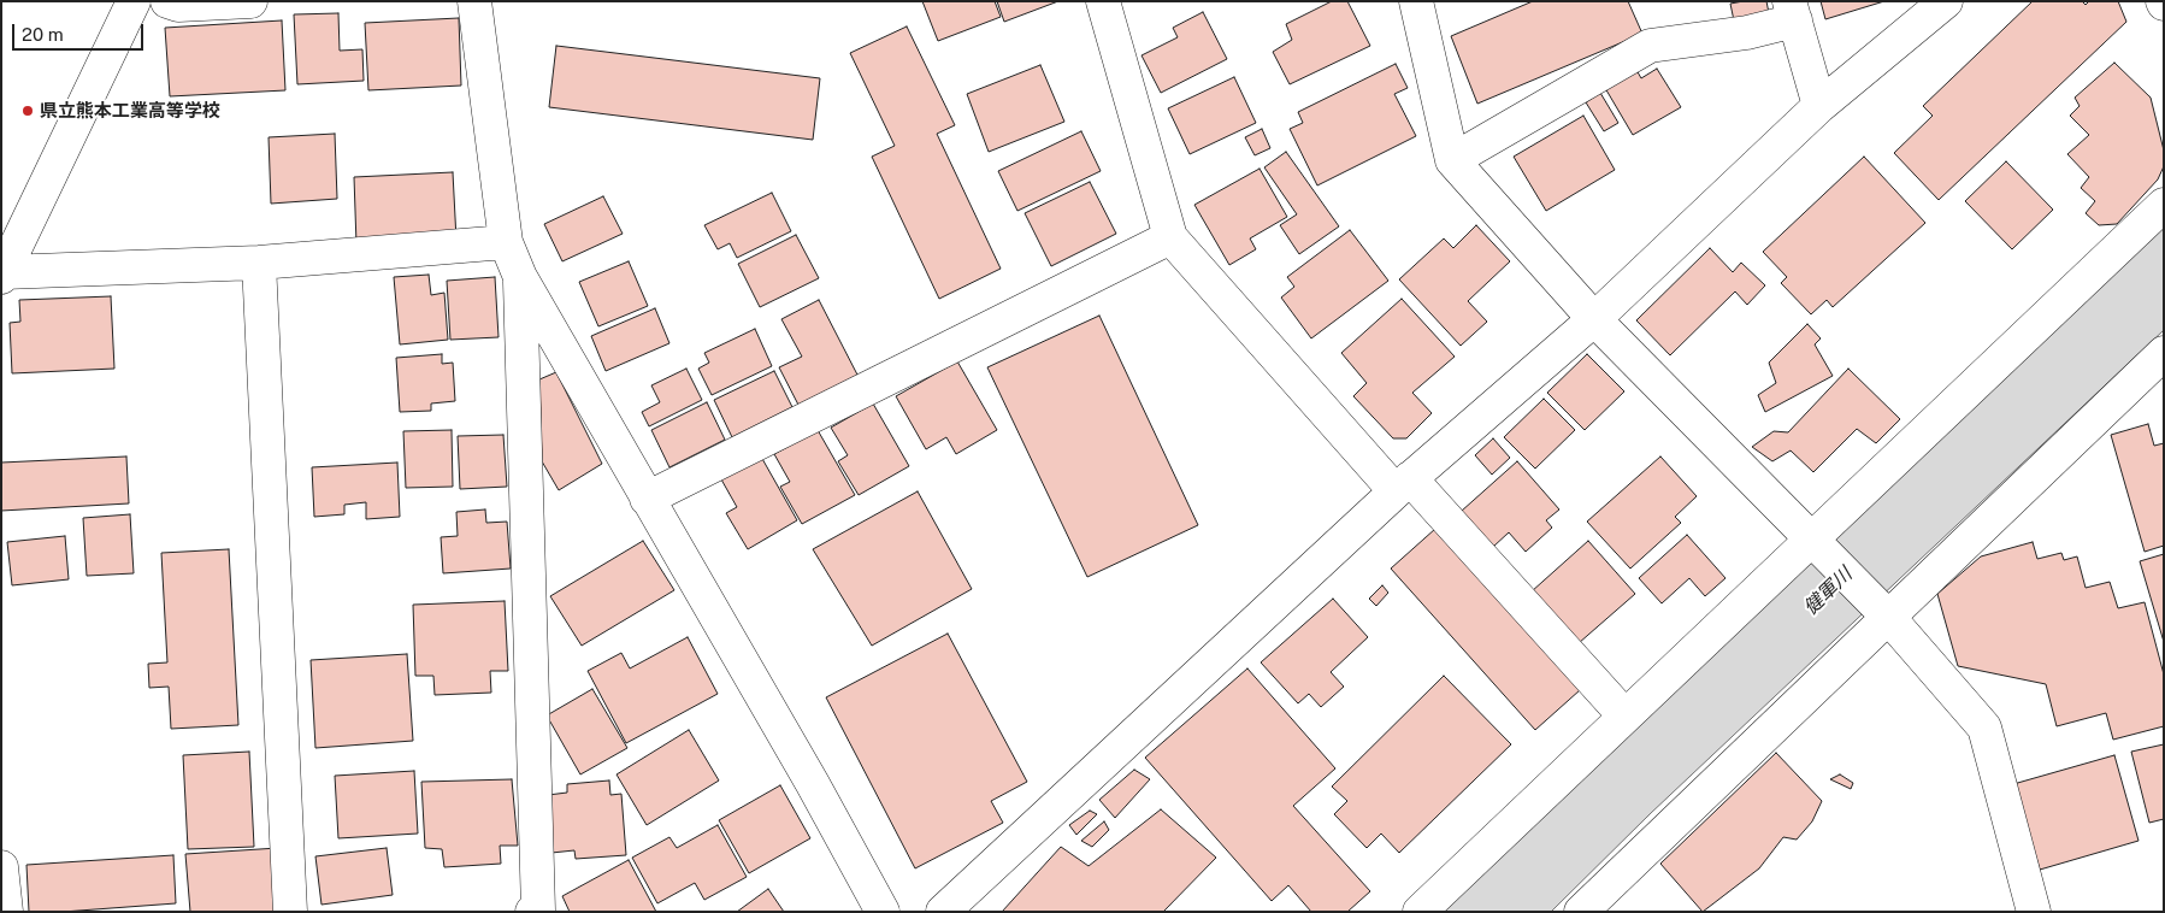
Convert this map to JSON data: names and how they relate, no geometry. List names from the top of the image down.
{
  "water": ["健軍川"],
  "places": ["県立熊本工業高等学校"],
  "scale_bar": "20 m"
}
